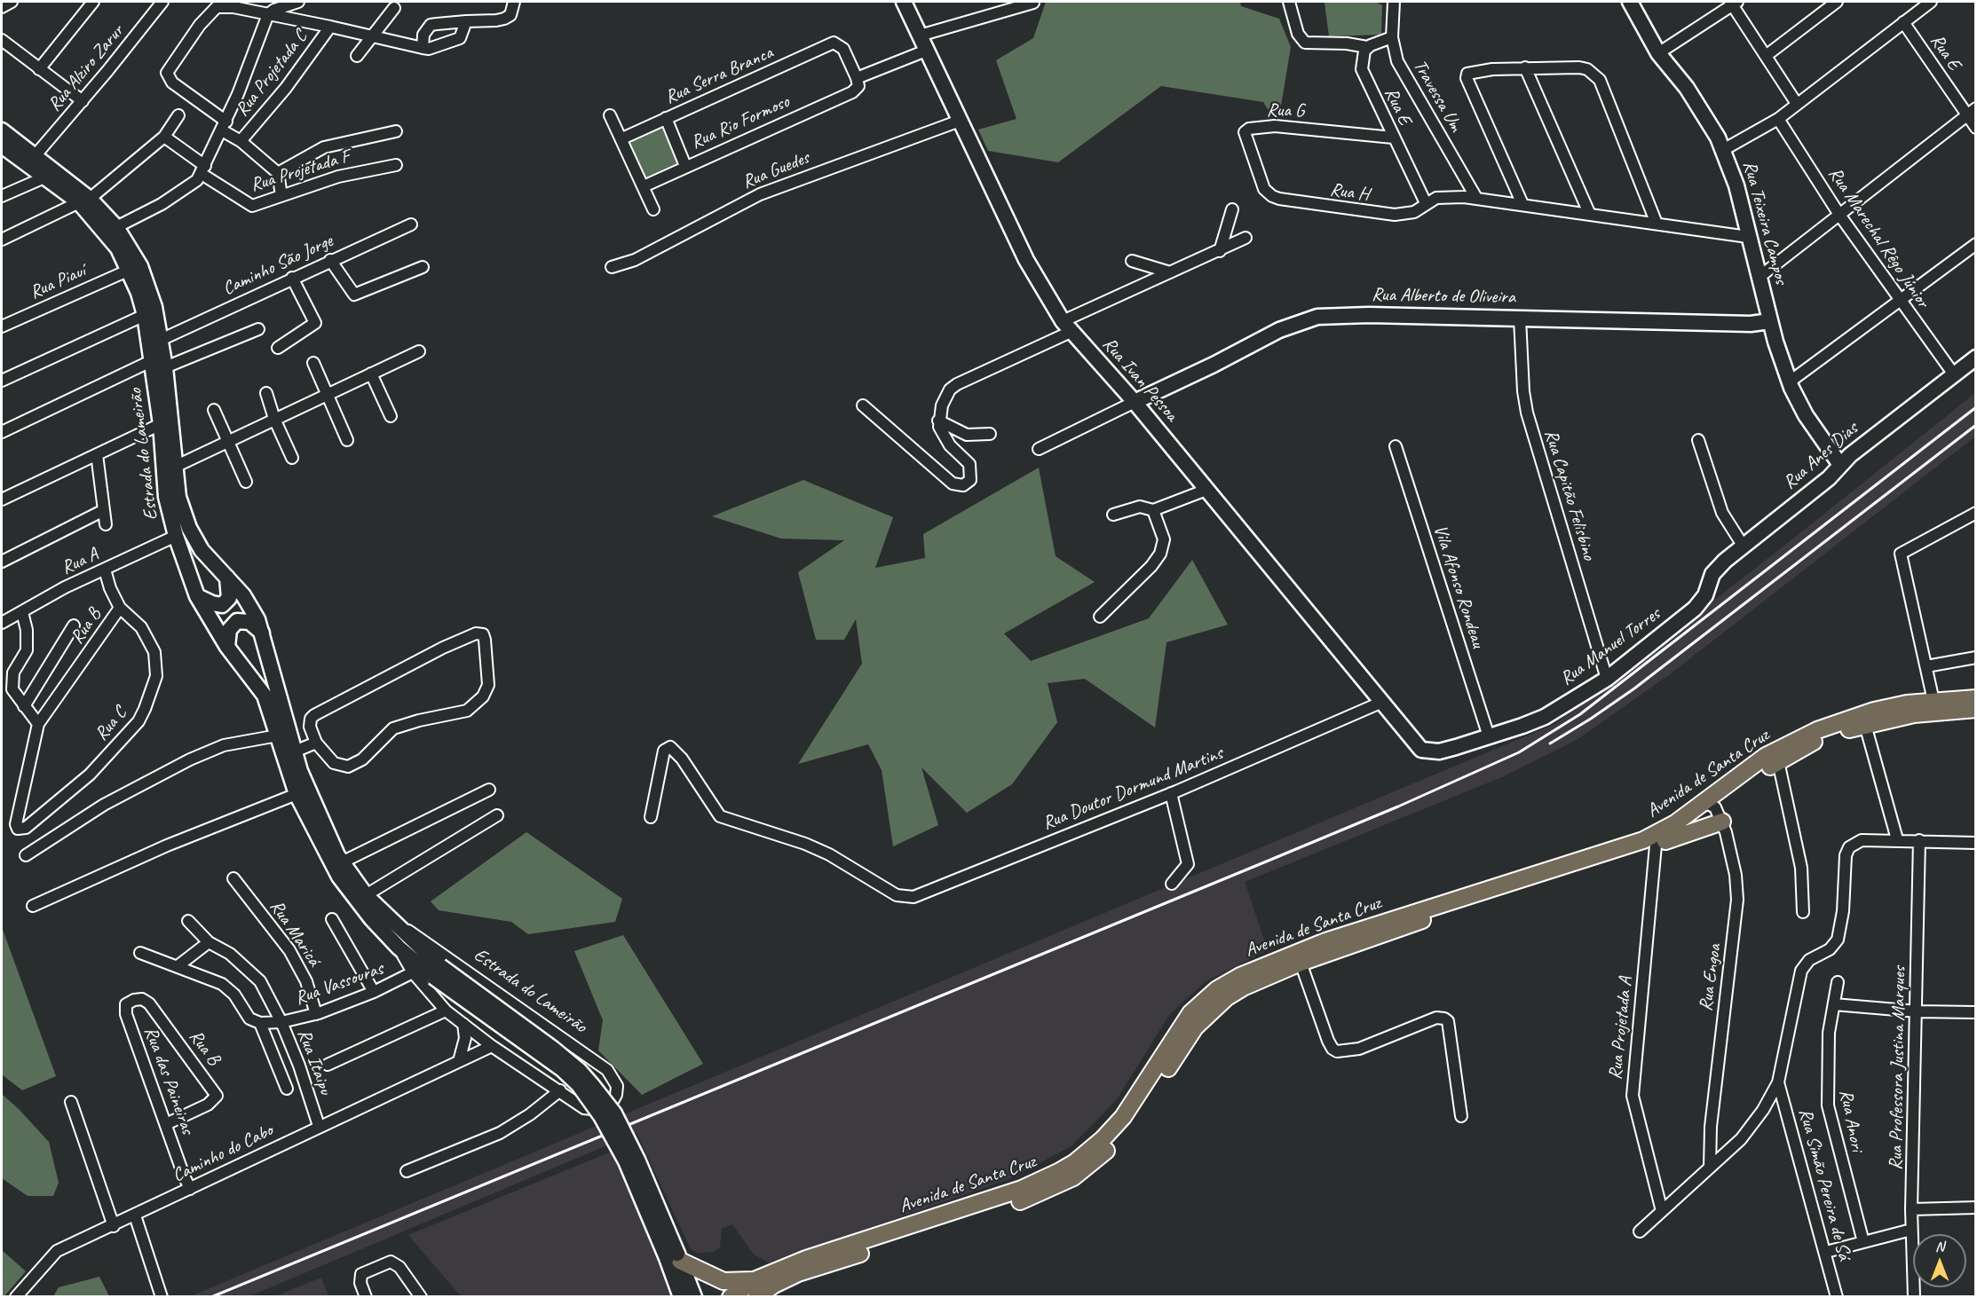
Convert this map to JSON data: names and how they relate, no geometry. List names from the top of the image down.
{
  "streets": {
    "main road": ["Avenida de Santa Cruz"],
    "street": [
      "Rua E",
      "Rua Alziro Zarur",
      "Rua Projetada C",
      "Rua Serra Branca",
      "Travessa Um",
      "Rua G",
      "Rua Rio Formoso",
      "Rua Guedes",
      "Rua Projetada F",
      "Rua H",
      "Rua Teixeira Campos",
      "Rua Marechal Rêgo Júnior",
      "Caminho São Jorge",
      "Rua Piauí",
      "Rua Alberto de Oliveira",
      "Rua Ivan Pessoa",
      "Estrada do Lameirão",
      "Rua Anes Dias",
      "Rua Capitão Felisbino",
      "Rua A",
      "Vila Afonso Rondeau",
      "Rua B",
      "Rua Manuel Torres",
      "Rua C",
      "Rua Doutor Dormund Martins",
      "Rua Maricá",
      "Rua Engoa",
      "Rua Vassouras",
      "Rua Projetada A",
      "Rua Itaipu",
      "Rua Professora Justina Marques",
      "Rua das Paineiras",
      "Rua Anori",
      "Caminho do Cabo",
      "Rua Simão Pereira de Sá"
    ]
  },
  "crossings": [
    ["Rua E", "Rua G"],
    ["Rua E", "Rua H"],
    ["Rua Alziro Zarur", "Estrada do Lameirão"],
    ["Rua Serra Branca", "Rua Rio Formoso"],
    ["Travessa Um", "Rua H"],
    ["Rua G", "Rua H"],
    ["Rua Guedes", "Rua Ivan Pessoa"],
    ["Rua H", "Rua Teixeira Campos"],
    ["Rua Teixeira Campos", "Rua Alberto de Oliveira"],
    ["Rua Teixeira Campos", "Rua Anes Dias"],
    ["Rua Marechal Rêgo Júnior", "Rua Anes Dias"],
    ["Caminho São Jorge", "Estrada do Lameirão"],
    ["Rua Piauí", "Estrada do Lameirão"],
    ["Rua Alberto de Oliveira", "Rua Ivan Pessoa"],
    ["Rua Alberto de Oliveira", "Rua Capitão Felisbino"],
    ["Rua Ivan Pessoa", "Rua Manuel Torres"],
    ["Rua Ivan Pessoa", "Rua Doutor Dormund Martins"],
    ["Estrada do Lameirão", "Rua A"],
    ["Estrada do Lameirão", "Rua Vassouras"],
    ["Estrada do Lameirão", "Caminho do Cabo"],
    ["Rua Anes Dias", "Rua Manuel Torres"],
    ["Rua Capitão Felisbino", "Rua Manuel Torres"],
    ["Rua A", "Rua B"],
    ["Vila Afonso Rondeau", "Rua Manuel Torres"],
    ["Rua B", "Rua C"],
    ["Rua B", "Rua das Paineiras"],
    ["Avenida de Santa Cruz", "Rua Engoa"],
    ["Avenida de Santa Cruz", "Rua Projetada A"],
    ["Rua Maricá", "Rua Vassouras"],
    ["Rua Vassouras", "Rua Itaipu"],
    ["Rua Itaipu", "Caminho do Cabo"],
    ["Rua das Paineiras", "Caminho do Cabo"]
  ],
  "north": "top"
}
